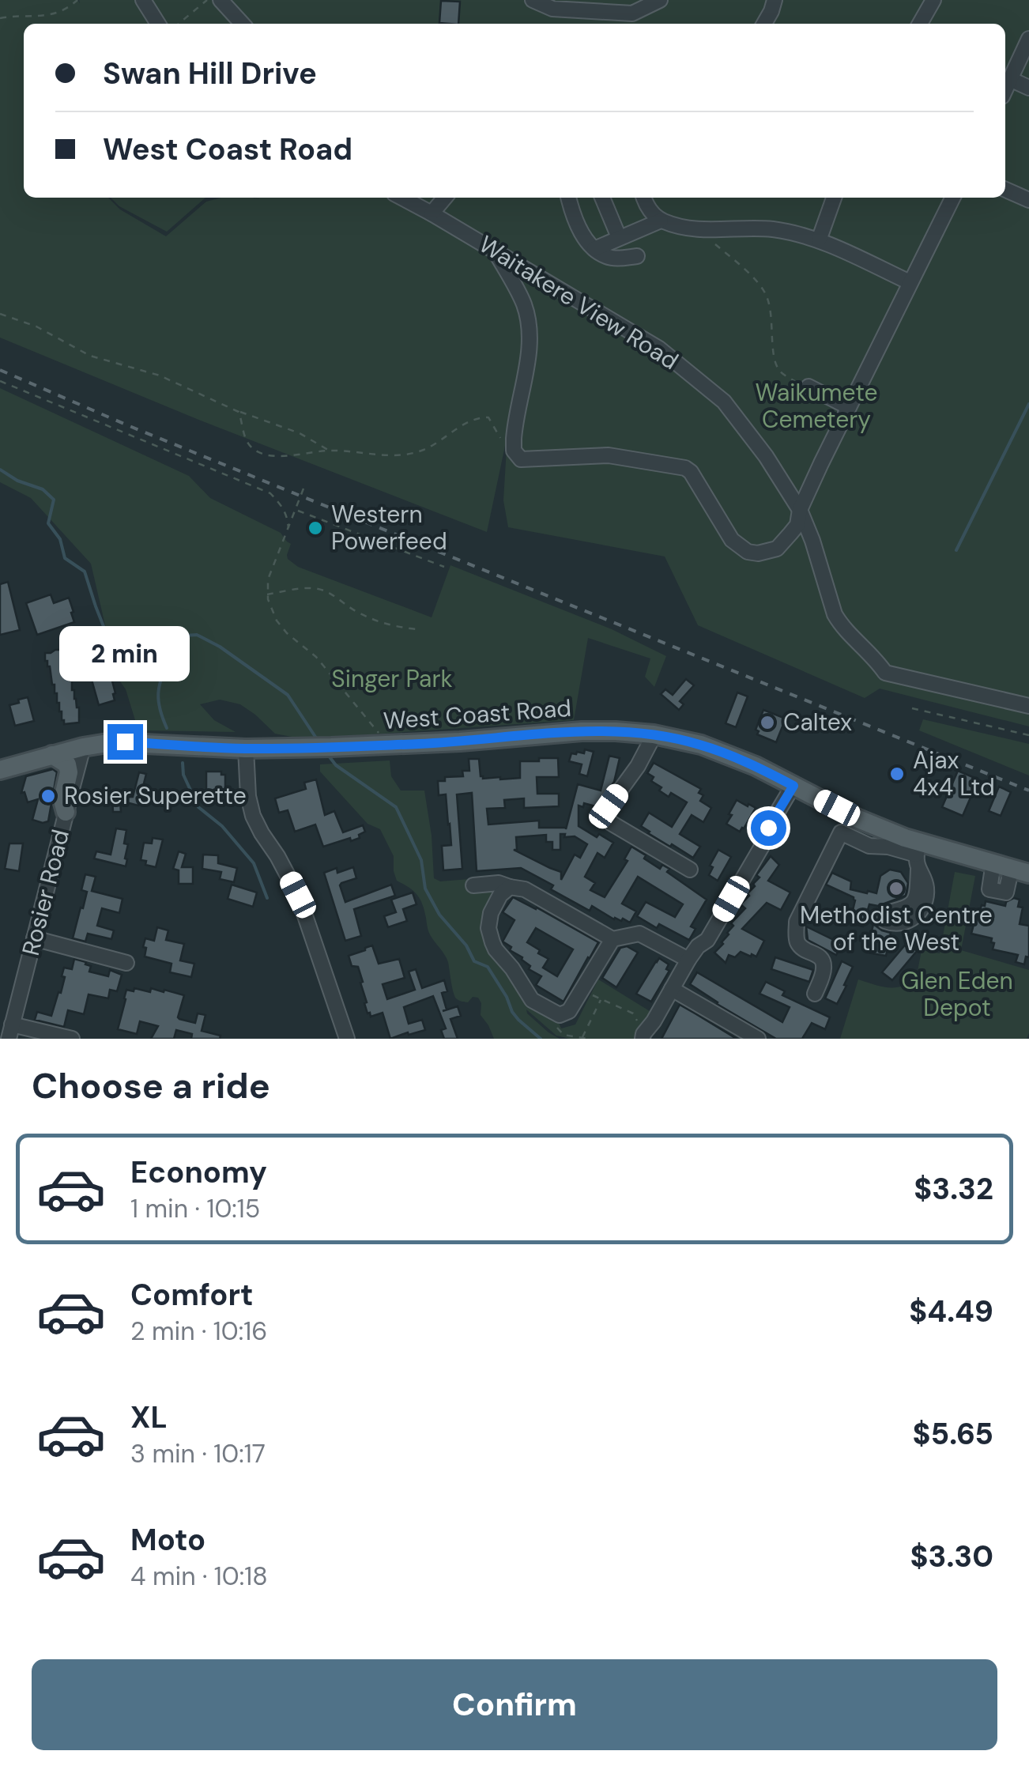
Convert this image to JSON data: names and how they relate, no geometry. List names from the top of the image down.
{
  "streets": {
    "main road": ["West Coast Road"],
    "street": ["Waitakere View Road", "Rosier Road"]
  },
  "crossings": [
    ["West Coast Road", "Rosier Road"]
  ],
  "parks": ["Waikumete Cemetery", "Singer Park", "Glen Eden Depot"],
  "places": [
    "Western Powerfeed",
    "Caltex",
    "Ajax 4x4 Ltd",
    "Rosier Superette",
    "Methodist Centre of the West"
  ],
  "page": {
    "banner": ["Swan Hill Drive", "West Coast Road"],
    "bubble": "2 min",
    "heading": "Choose a ride",
    "list": [
      {
        "name": "Economy",
        "note": "1 min · 10:15",
        "value": "$3.32"
      },
      {
        "name": "Comfort",
        "note": "2 min · 10:16",
        "value": "$4.49"
      },
      {
        "name": "XL",
        "note": "3 min · 10:17",
        "value": "$5.65"
      },
      {
        "name": "Moto",
        "note": "4 min · 10:18",
        "value": "$3.30"
      }
    ],
    "buttons": "Confirm"
  }
}
